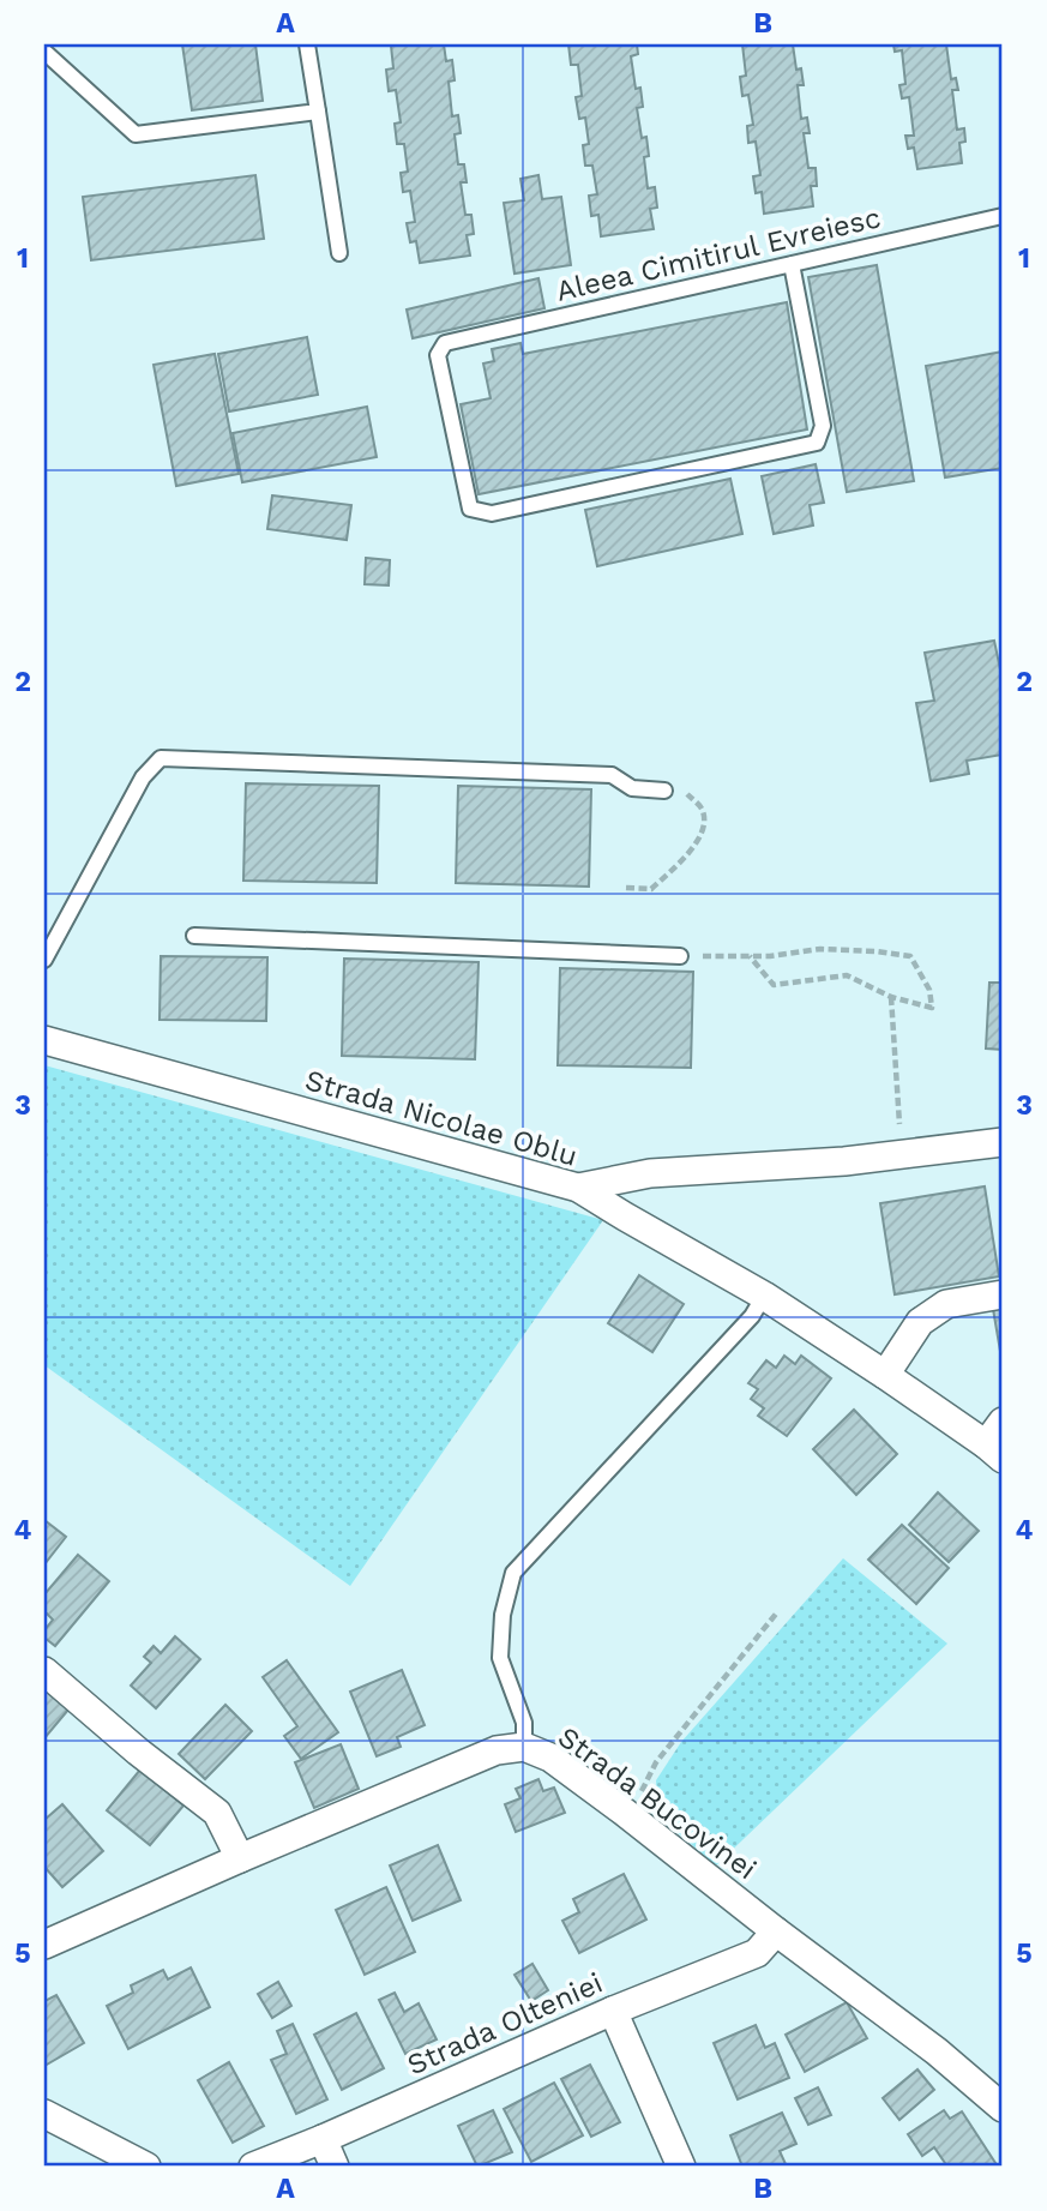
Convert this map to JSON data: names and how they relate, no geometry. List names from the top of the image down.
{
  "streets": {
    "street": ["Strada Nicolae Oblu", "Strada Bucovinei", "Strada Olteniei"],
    "lane": ["Aleea Cimitirul Evreiesc"]
  },
  "crossings": [
    ["Strada Bucovinei", "Strada Olteniei"]
  ],
  "grid": {
    "columns": ["A", "B"],
    "rows": [
      "1",
      "2",
      "3",
      "4",
      "5"
    ]
  }
}
